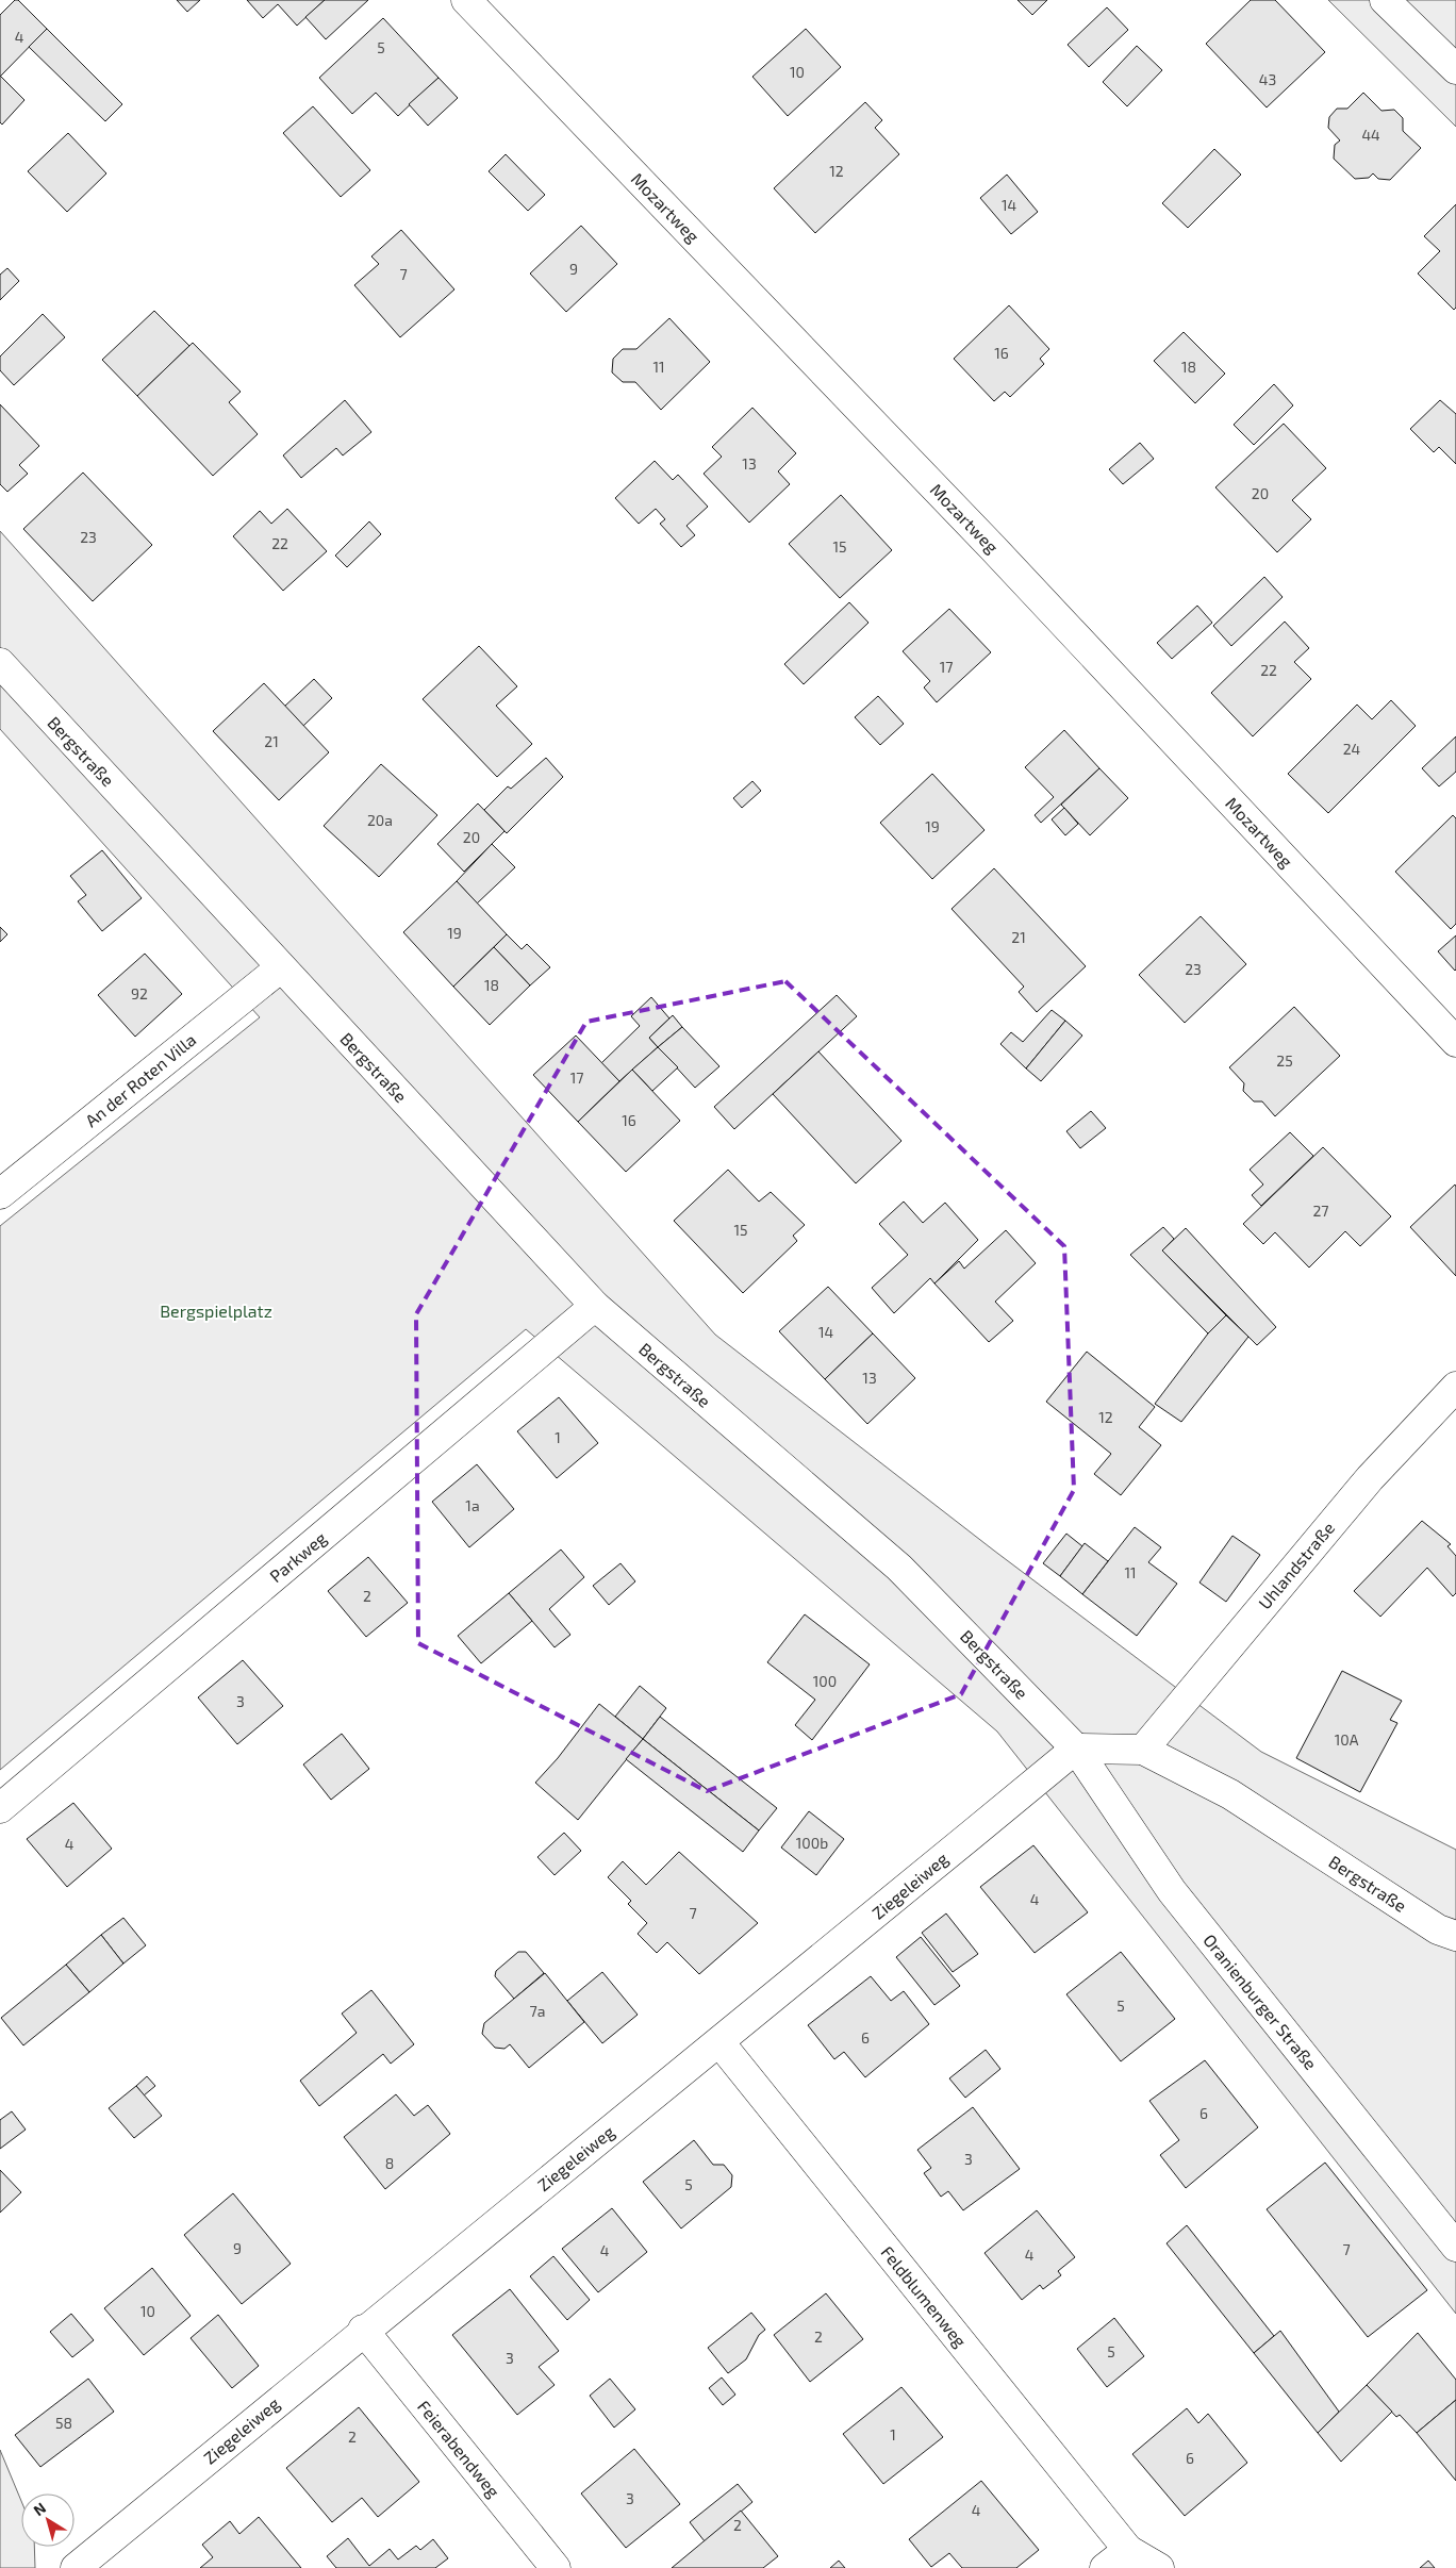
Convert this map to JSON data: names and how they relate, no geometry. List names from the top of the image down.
{
  "streets": {
    "street": [
      "Mozartweg",
      "Bergstraße",
      "An der Roten Villa",
      "Parkweg",
      "Uhlandstraße",
      "Ziegeleiweg",
      "Oranienburger Straße",
      "Feldblumenweg",
      "Feierabendweg"
    ]
  },
  "crossings": [
    ["Bergstraße", "An der Roten Villa"],
    ["Bergstraße", "Parkweg"],
    ["Bergstraße", "Uhlandstraße"],
    ["Bergstraße", "Ziegeleiweg"],
    ["Bergstraße", "Oranienburger Straße"],
    ["Ziegeleiweg", "Oranienburger Straße"],
    ["Ziegeleiweg", "Feldblumenweg"],
    ["Ziegeleiweg", "Feierabendweg"]
  ],
  "parks": ["Bergspielplatz"],
  "house_numbers": [
    "4",
    "5",
    "10",
    "43",
    "44",
    "12",
    "14",
    "9",
    "7",
    "16",
    "11",
    "18",
    "13",
    "20",
    "23",
    "22",
    "15",
    "17",
    "22",
    "21",
    "24",
    "20a",
    "19",
    "20",
    "19",
    "21",
    "23",
    "18",
    "92",
    "25",
    "17",
    "16",
    "27",
    "15",
    "14",
    "13",
    "12",
    "1",
    "1a",
    "11",
    "2",
    "100",
    "3",
    "10A",
    "100b",
    "4",
    "4",
    "7",
    "5",
    "7a",
    "6",
    "6",
    "3",
    "8",
    "5",
    "9",
    "7",
    "4",
    "4",
    "10",
    "2",
    "5",
    "3",
    "58",
    "1",
    "2",
    "6",
    "3",
    "4",
    "2"
  ],
  "north": "top left"
}
